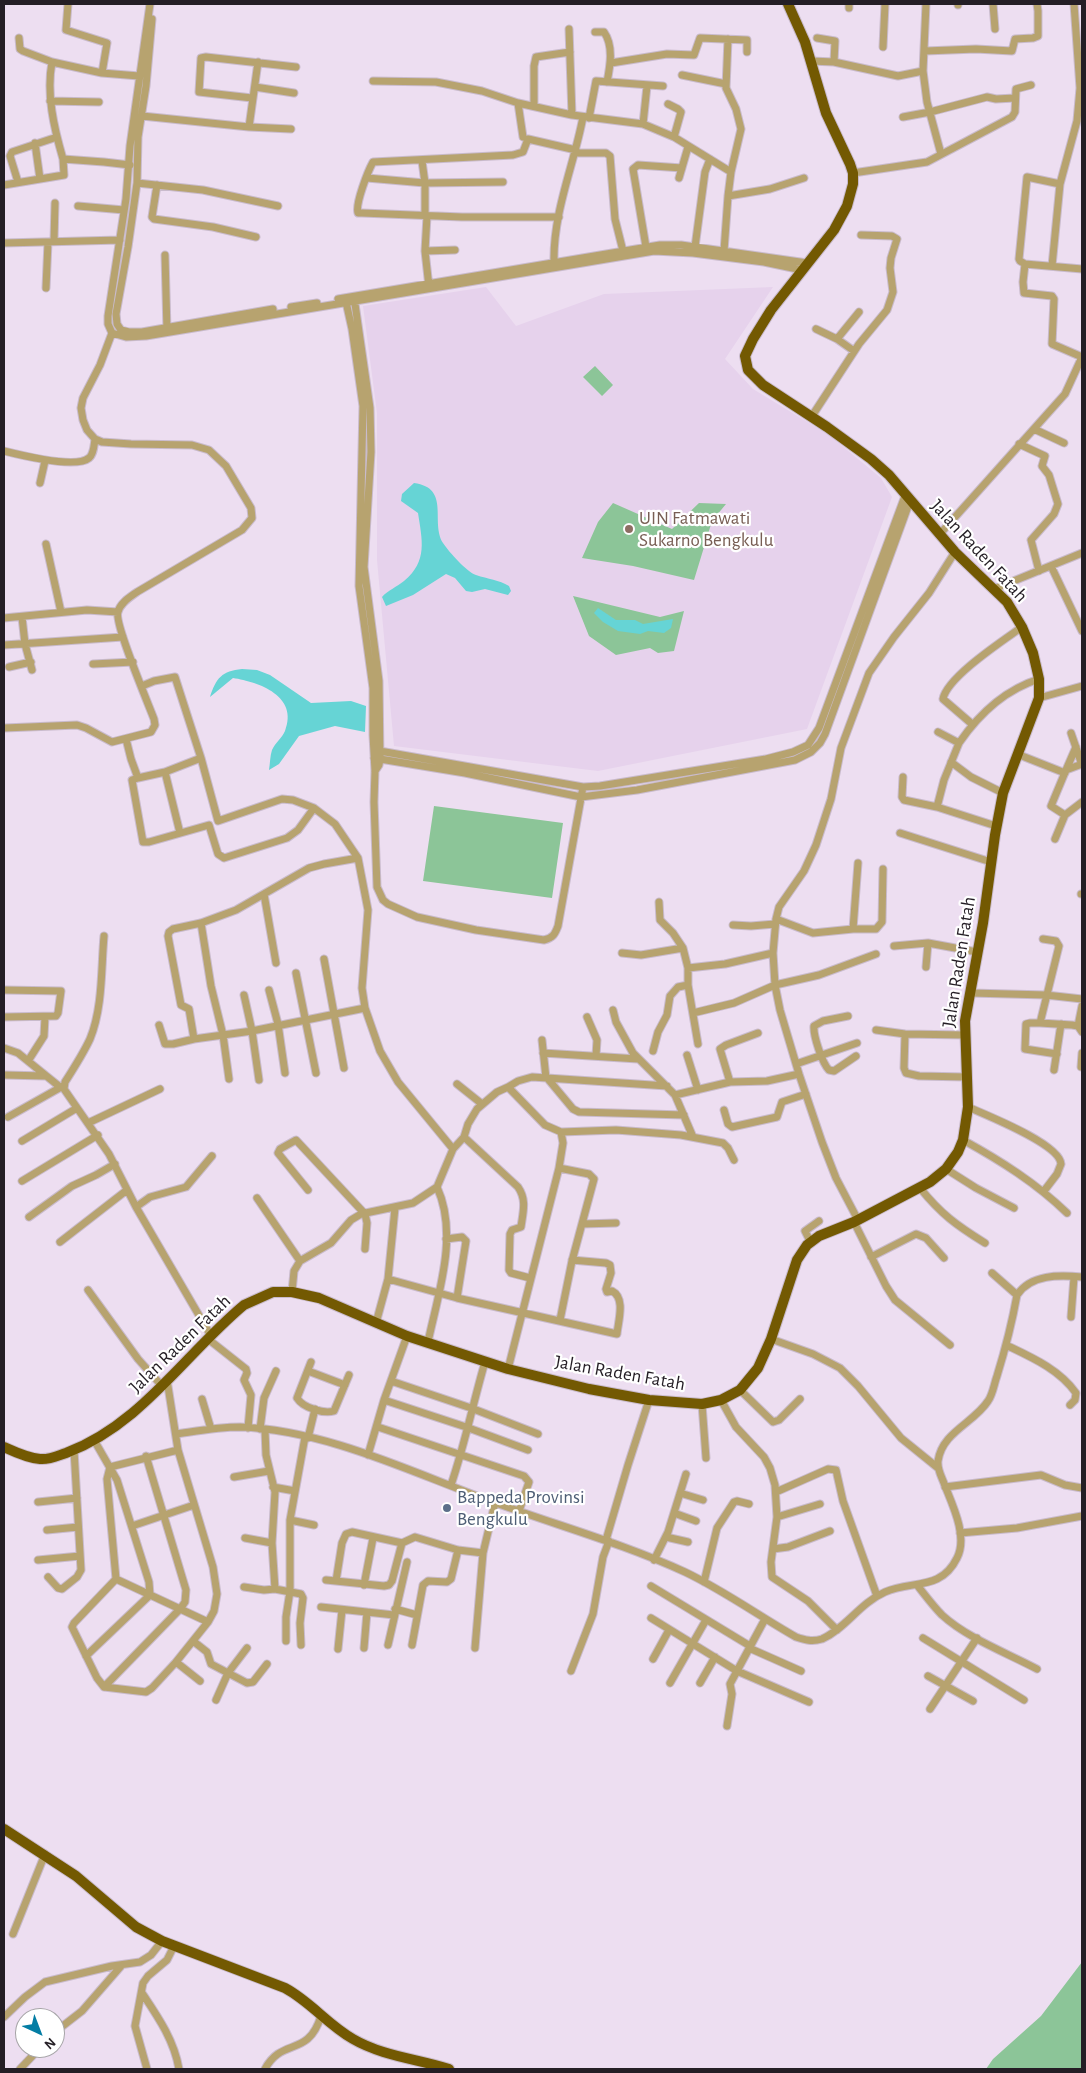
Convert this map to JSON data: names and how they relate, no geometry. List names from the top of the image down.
{
  "streets": {
    "highway": ["Jalan Raden Fatah"]
  },
  "places": ["UIN Fatmawati Sukarno Bengkulu", "Bappeda Provinsi Bengkulu"],
  "north": "bottom right"
}
